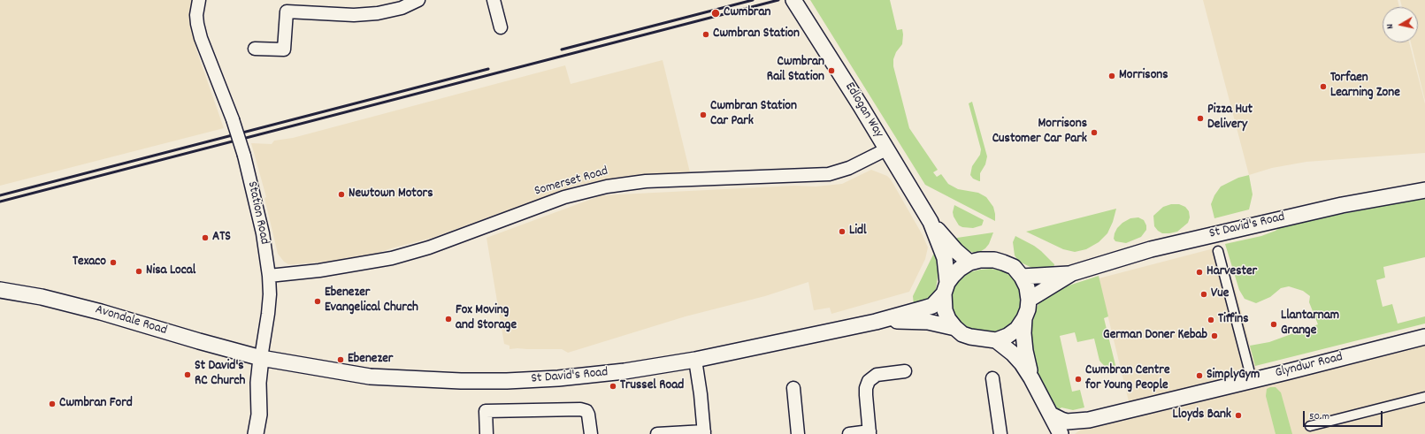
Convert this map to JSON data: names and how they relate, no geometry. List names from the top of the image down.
{
  "streets": {
    "street": [
      "Edlogan Way",
      "Somerset Road",
      "Station Road",
      "St David's Road",
      "Avondale Road",
      "Glyndwr Road"
    ]
  },
  "crossings": [
    ["Edlogan Way", "Somerset Road"],
    ["Edlogan Way", "St David's Road"],
    ["Somerset Road", "Station Road"],
    ["Station Road", "St David's Road"],
    ["Station Road", "Avondale Road"],
    ["St David's Road", "Avondale Road"]
  ],
  "places": [
    "Cwmbran",
    "Cwmbran Station",
    "Cwmbran Rail Station",
    "Morrisons",
    "Torfaen Learning Zone",
    "Cwmbran Station Car Park",
    "Pizza Hut Delivery",
    "Morrisons Customer Car Park",
    "Newtown Motors",
    "Lidl",
    "ATS",
    "Texaco",
    "Nisa Local",
    "Harvester",
    "Vue",
    "Ebenezer Evangelical Church",
    "Fox Moving and Storage",
    "Tiffins",
    "Llantarnam Grange",
    "German Doner Kebab",
    "Ebenezer",
    "St David's RC Church",
    "SimplyGym",
    "Cwmbran Centre for Young People",
    "Trussel Road",
    "Cwmbran Ford",
    "Lloyds Bank"
  ],
  "scale_bar": "50 m",
  "north": "left"
}
